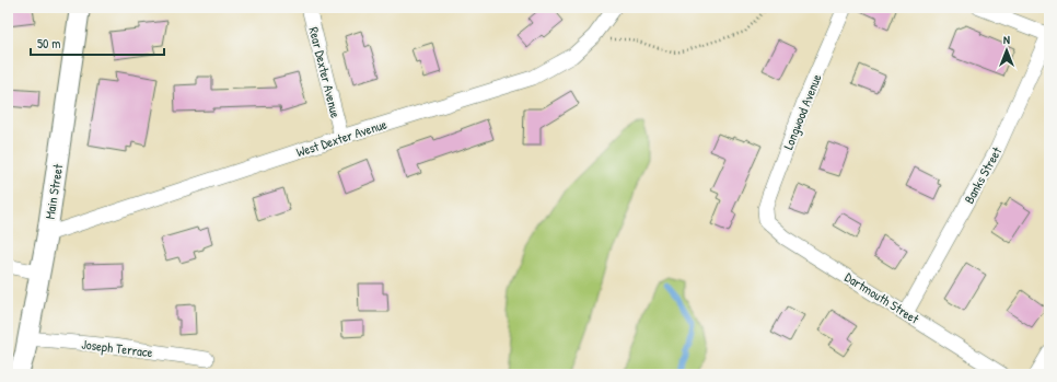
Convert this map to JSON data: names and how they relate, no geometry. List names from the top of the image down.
{
  "streets": {
    "main road": ["Main Street"],
    "street": [
      "Rear Dexter Avenue",
      "Longwood Avenue",
      "West Dexter Avenue",
      "Banks Street",
      "Dartmouth Street",
      "Joseph Terrace"
    ]
  },
  "crossings": [
    ["Rear Dexter Avenue", "West Dexter Avenue"],
    ["Longwood Avenue", "Dartmouth Street"],
    ["West Dexter Avenue", "Main Street"],
    ["Banks Street", "Dartmouth Street"],
    ["Main Street", "Joseph Terrace"]
  ],
  "scale_bar": "50 m",
  "north": "top"
}
